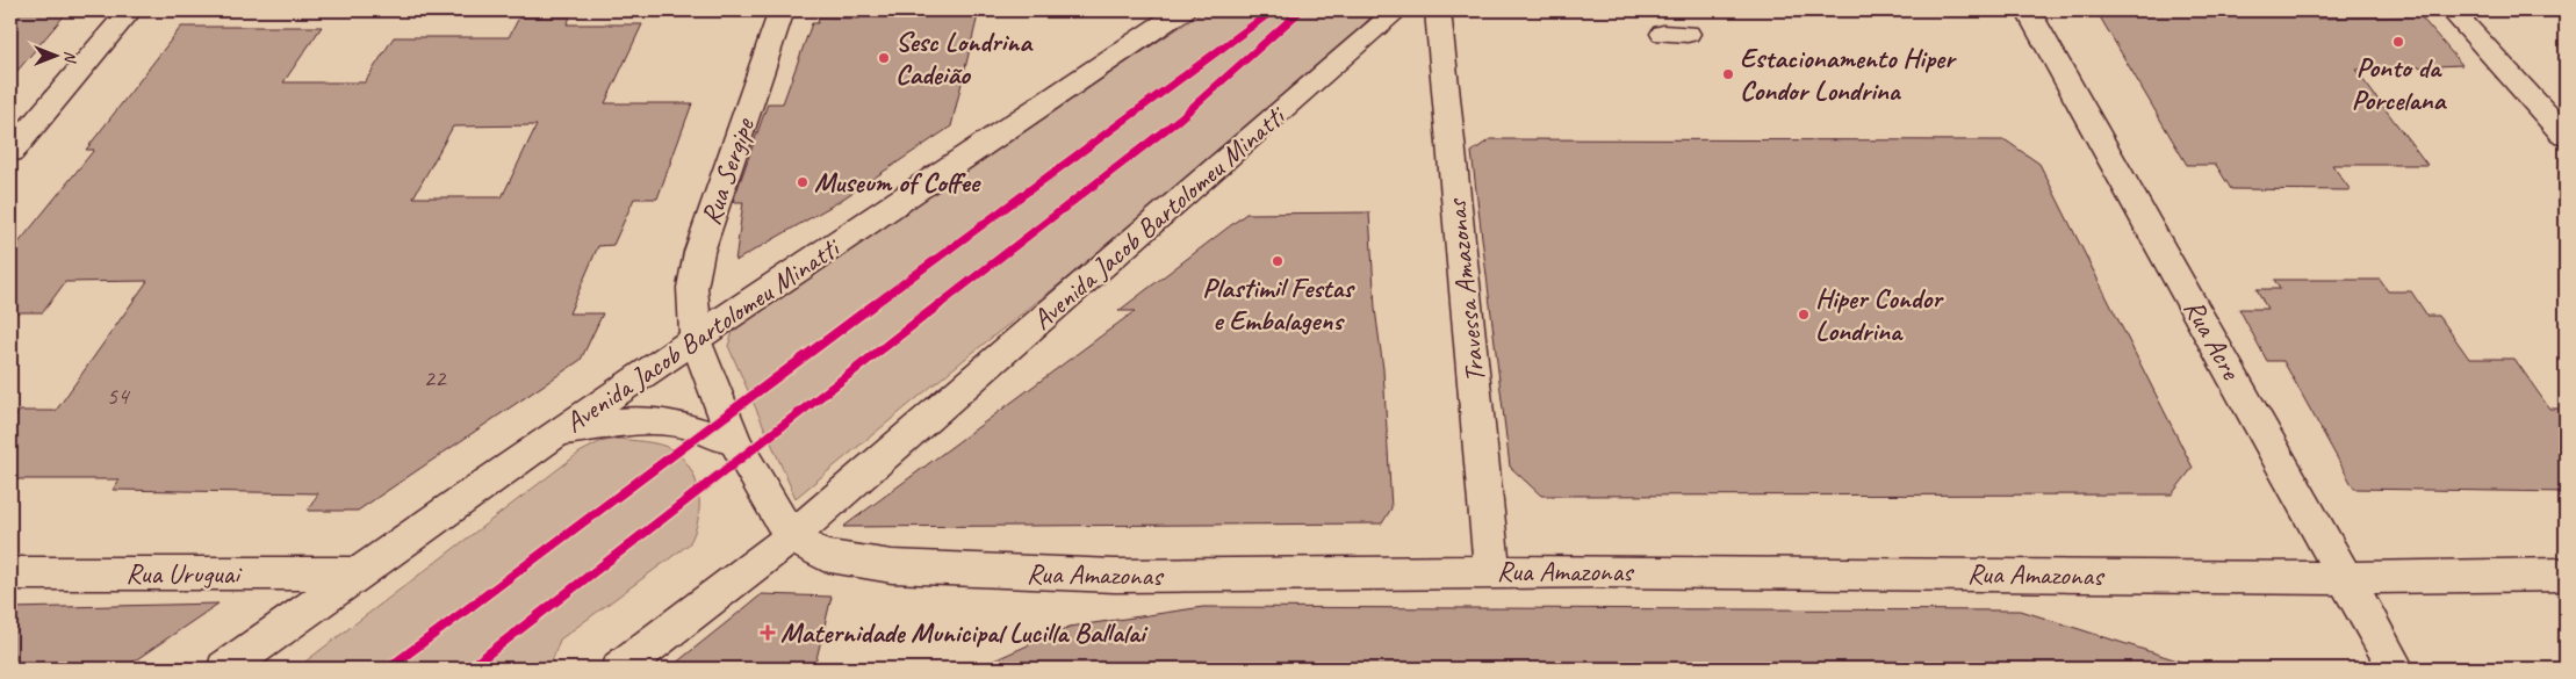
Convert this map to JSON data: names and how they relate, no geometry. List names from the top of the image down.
{
  "streets": {
    "street": [
      "Rua Sergipe",
      "Avenida Jacob Bartolomeu Minatti",
      "Travessa Amazonas",
      "Rua Acre",
      "Rua Amazonas",
      "Rua Uruguai"
    ]
  },
  "crossings": [
    ["Rua Sergipe", "Avenida Jacob Bartolomeu Minatti"],
    ["Rua Sergipe", "Rua Amazonas"],
    ["Avenida Jacob Bartolomeu Minatti", "Rua Amazonas"],
    ["Avenida Jacob Bartolomeu Minatti", "Rua Uruguai"],
    ["Travessa Amazonas", "Rua Amazonas"],
    ["Rua Acre", "Rua Amazonas"]
  ],
  "places": {
    "other": [
      "Ponto da Porcelana",
      "Sesc Londrina Cadeião",
      "Estacionamento Hiper Condor Londrina",
      "Museum of Coffee",
      "Plastimil Festas e Embalagens",
      "Hiper Condor Londrina"
    ],
    "health": ["Maternidade Municipal Lucilla Ballalai"]
  },
  "house_numbers": ["22", "54"],
  "north": "right"
}
